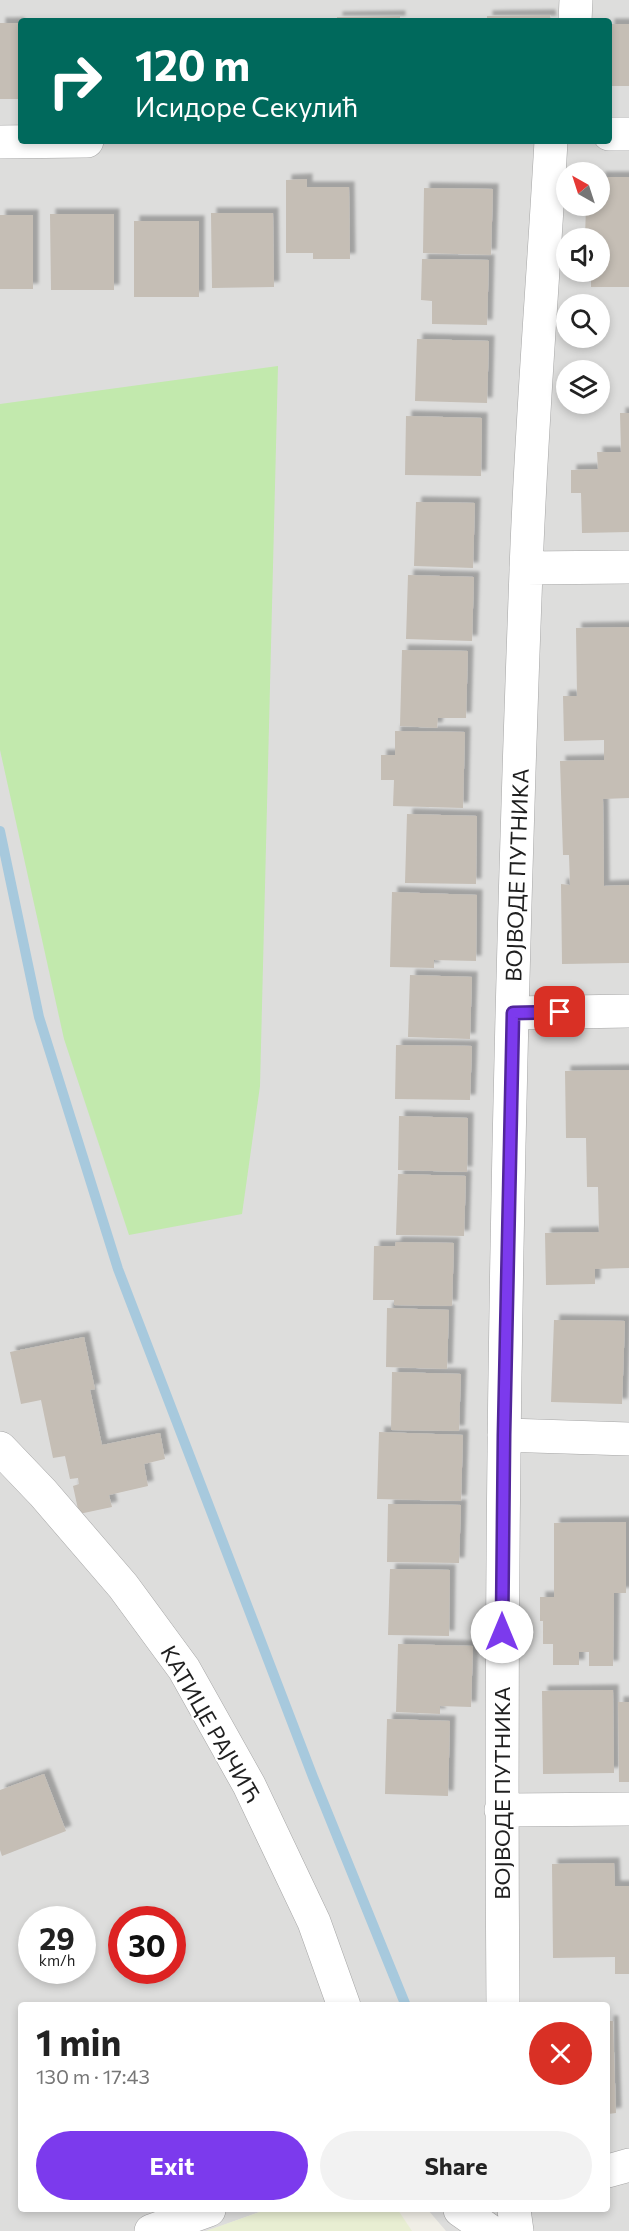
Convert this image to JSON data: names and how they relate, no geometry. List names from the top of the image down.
{
  "streets": {
    "street": ["ВОЈВОДЕ ПУТНИКА", "КАТИЦЕ РАЈЧИЋ"]
  },
  "north": "top left",
  "page": {
    "turn": ["120 m", "Исидоре Секулић"],
    "speed": "29 km/h",
    "limit": "30",
    "heading": ["1 min", "130 m · 17:43"],
    "buttons": ["Exit", "Share"]
  }
}
